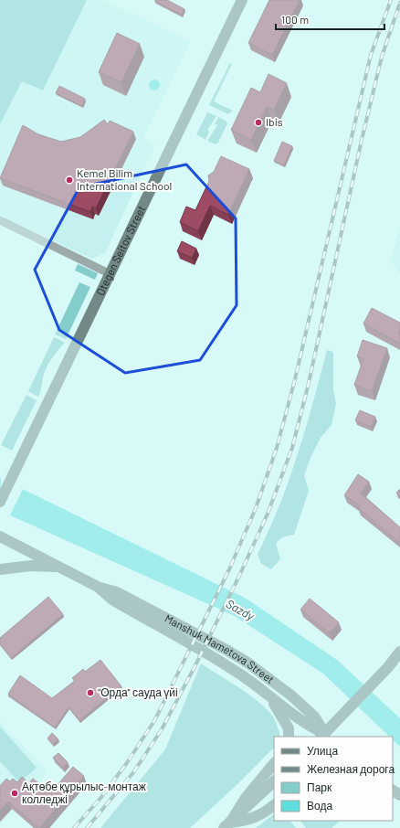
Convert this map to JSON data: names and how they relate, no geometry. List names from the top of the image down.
{
  "streets": {
    "main road": ["Otegen Seitov Street", "Manshuk Mametova Street"]
  },
  "water": ["Sazdy"],
  "places": [
    "Ibis",
    "Kemel Bilim International School",
    "\"Орда\" сауда үйі",
    "Ақтөбе құрылыс-монтаж колледжі"
  ],
  "legend": [
    "Улица",
    "Железная дорога",
    "Парк",
    "Вода"
  ],
  "scale_bar": "100 m"
}
